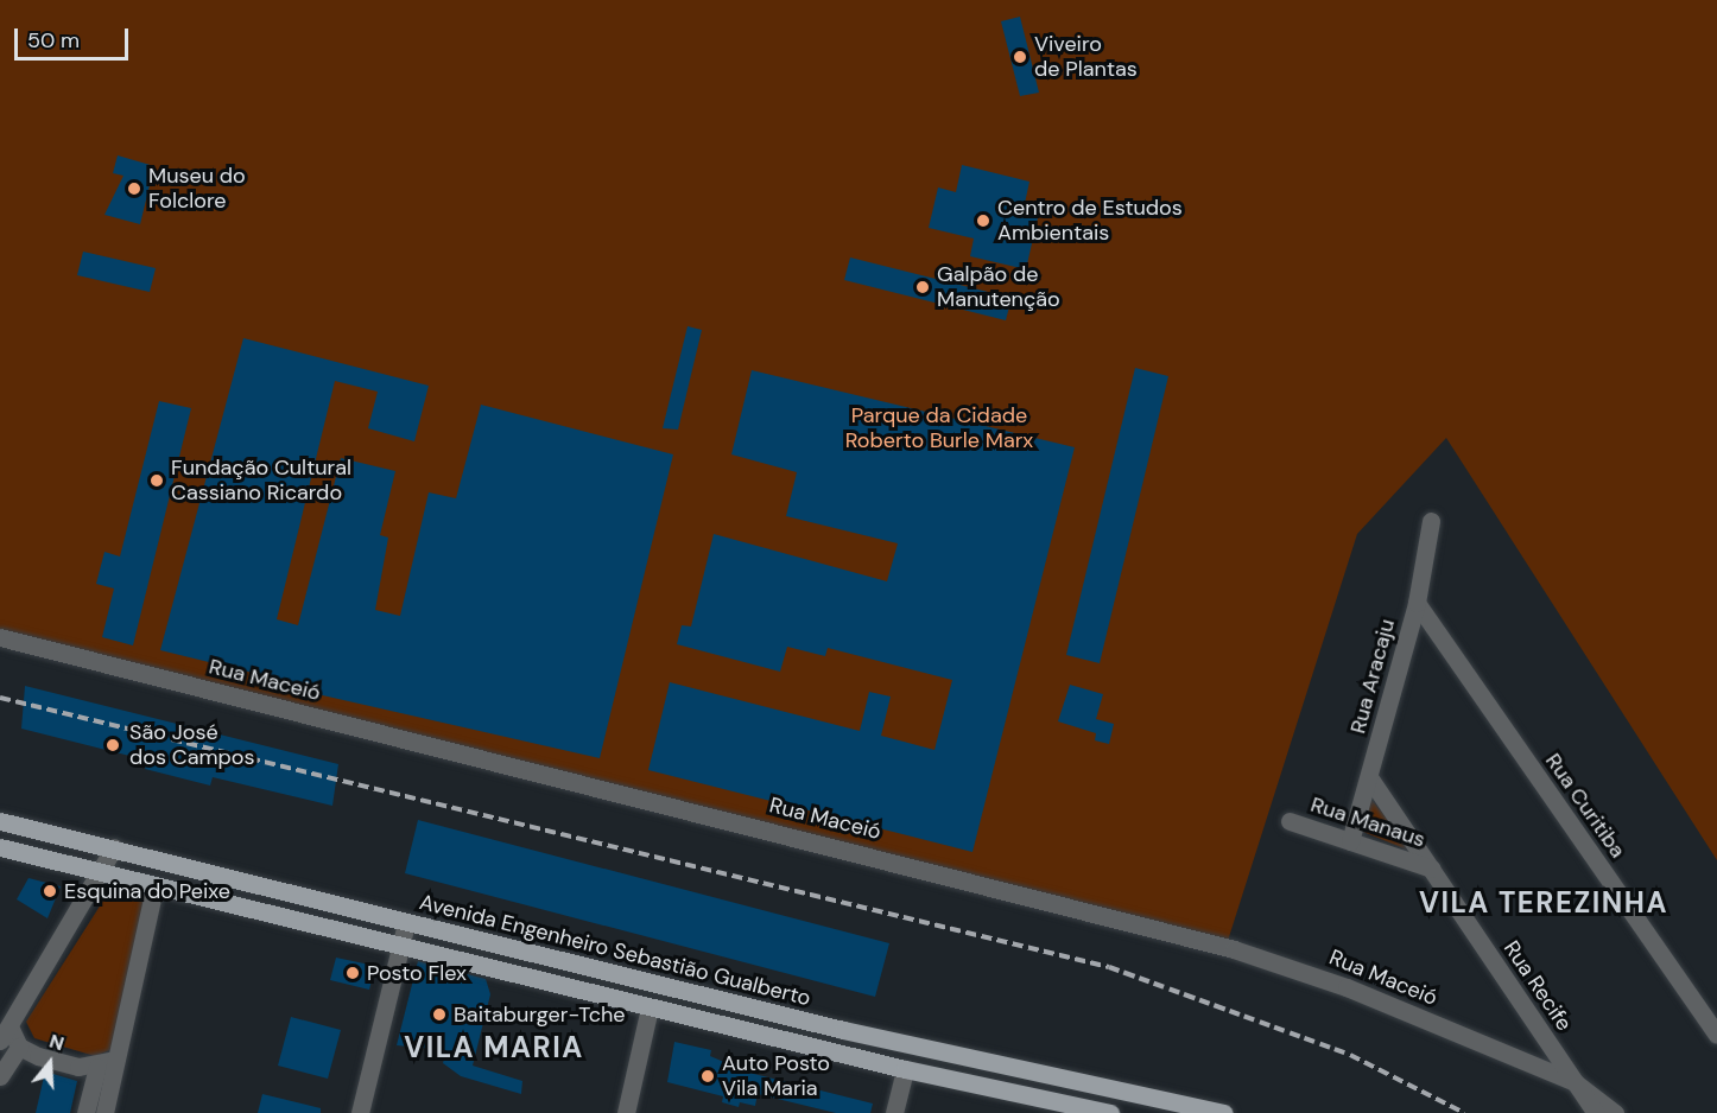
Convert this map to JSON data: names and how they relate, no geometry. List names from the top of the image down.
{
  "streets": {
    "main road": ["Avenida Engenheiro Sebastião Gualberto"],
    "street": [
      "Rua Aracaju",
      "Rua Maceió",
      "Rua Curitiba",
      "Rua Manaus",
      "Rua Recife"
    ]
  },
  "crossings": [
    ["Rua Aracaju", "Rua Curitiba"],
    ["Rua Aracaju", "Rua Manaus"],
    ["Rua Aracaju", "Rua Recife"],
    ["Rua Maceió", "Rua Recife"],
    ["Rua Manaus", "Rua Recife"]
  ],
  "districts": ["VILA TEREZINHA", "VILA MARIA"],
  "parks": ["Parque da Cidade Roberto Burle Marx"],
  "places": [
    "Viveiro de Plantas",
    "Museu do Folclore",
    "Centro de Estudos Ambientais",
    "Galpão de Manutenção",
    "Fundação Cultural Cassiano Ricardo",
    "São José dos Campos",
    "Esquina do Peixe",
    "Posto Flex",
    "Baitaburger-Tche",
    "Auto Posto Vila Maria"
  ],
  "scale_bar": "50 m",
  "north": "top"
}
